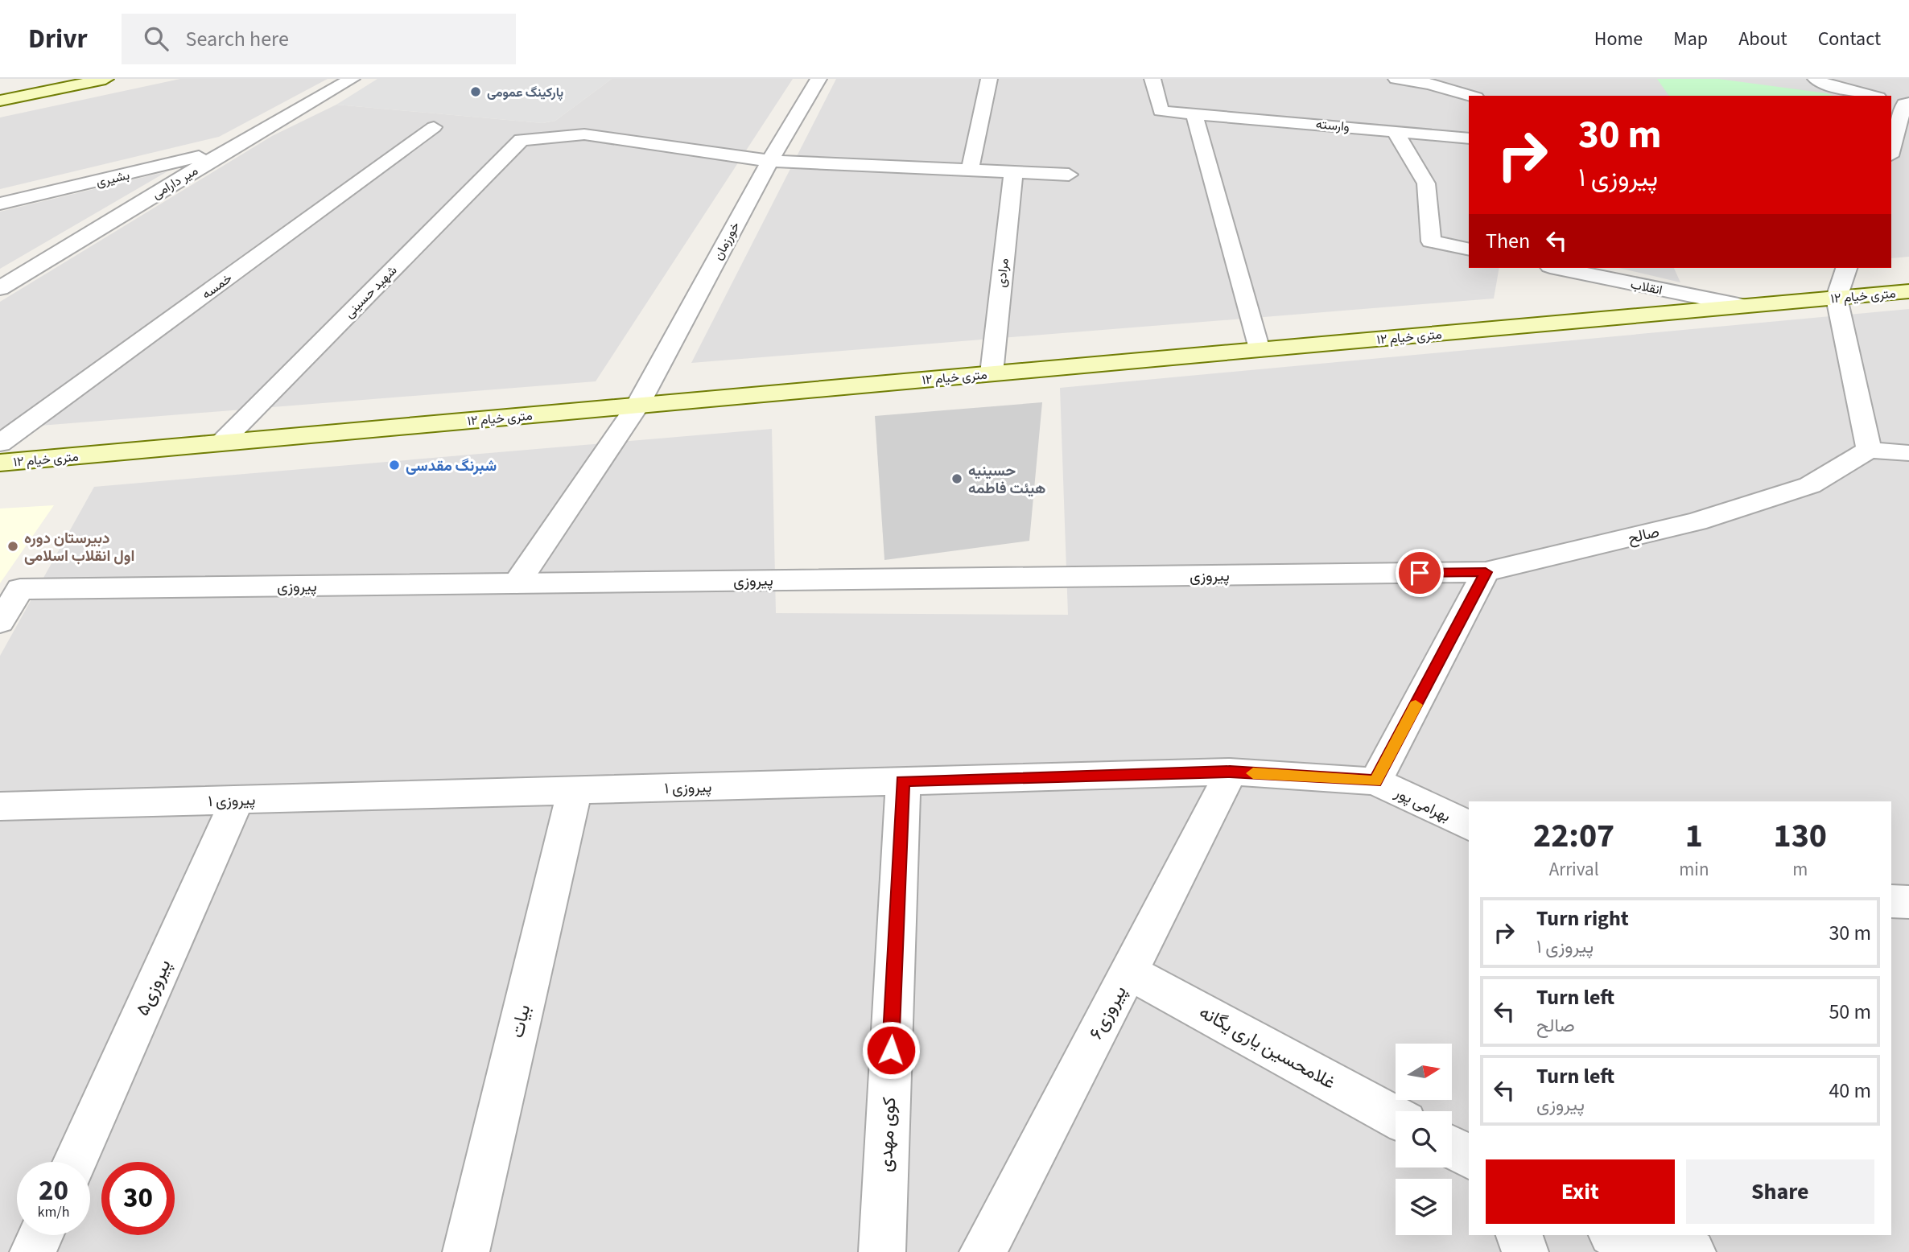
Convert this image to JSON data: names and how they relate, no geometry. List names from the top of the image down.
{
  "streets": {
    "street": [
      "وارسته",
      "بشیری",
      "میر دارامی",
      "خورزمان",
      "مرادی",
      "خمسه",
      "انقلاب",
      "شهید حسینی",
      "۱۲ متری خیام",
      "صالح",
      "پیروزی",
      "پیروزی ۱",
      "بهرامی پور",
      "پیروزی۵",
      "پیروزی۶",
      "بیات",
      "غلامحسین یاری یگانه",
      "کوی مهدی"
    ]
  },
  "crossings": [
    ["بشیری", "میر دارامی"],
    ["خورزمان", "شهید حسینی"],
    ["خورزمان", "۱۲ متری خیام"],
    ["خورزمان", "پیروزی"],
    ["مرادی", "۱۲ متری خیام"],
    ["انقلاب", "۱۲ متری خیام"],
    ["شهید حسینی", "۱۲ متری خیام"],
    ["صالح", "پیروزی"],
    ["پیروزی ۱", "بهرامی پور"],
    ["پیروزی ۱", "پیروزی۵"],
    ["پیروزی ۱", "پیروزی۶"],
    ["پیروزی ۱", "بیات"],
    ["پیروزی ۱", "کوی مهدی"],
    ["پیروزی۶", "غلامحسین یاری یگانه"]
  ],
  "places": [
    "پارکینگ عمومی",
    "شبرنگ مقدسی",
    "حسینیه هیئت فاطمه",
    "دبیرستان دوره اول انقلاب اسلامی"
  ],
  "north": "right",
  "page": {
    "header": "Drivr",
    "search": "Search here",
    "nav": [
      "Home",
      "Map",
      "About",
      "Contact"
    ],
    "turn": ["30 m", "پیروزی ۱"],
    "then": "Then",
    "eta": [
      "22:07",
      "Arrival",
      "1",
      "min",
      "130",
      "m"
    ],
    "list": [
      {
        "name": "Turn right",
        "note": "پیروزی ۱",
        "value": "30 m"
      },
      {
        "name": "Turn left",
        "note": "صالح",
        "value": "50 m"
      },
      {
        "name": "Turn left",
        "note": "پیروزی",
        "value": "40 m"
      }
    ],
    "buttons": ["Exit", "Share"],
    "speed": "20 km/h",
    "limit": "30"
  }
}
